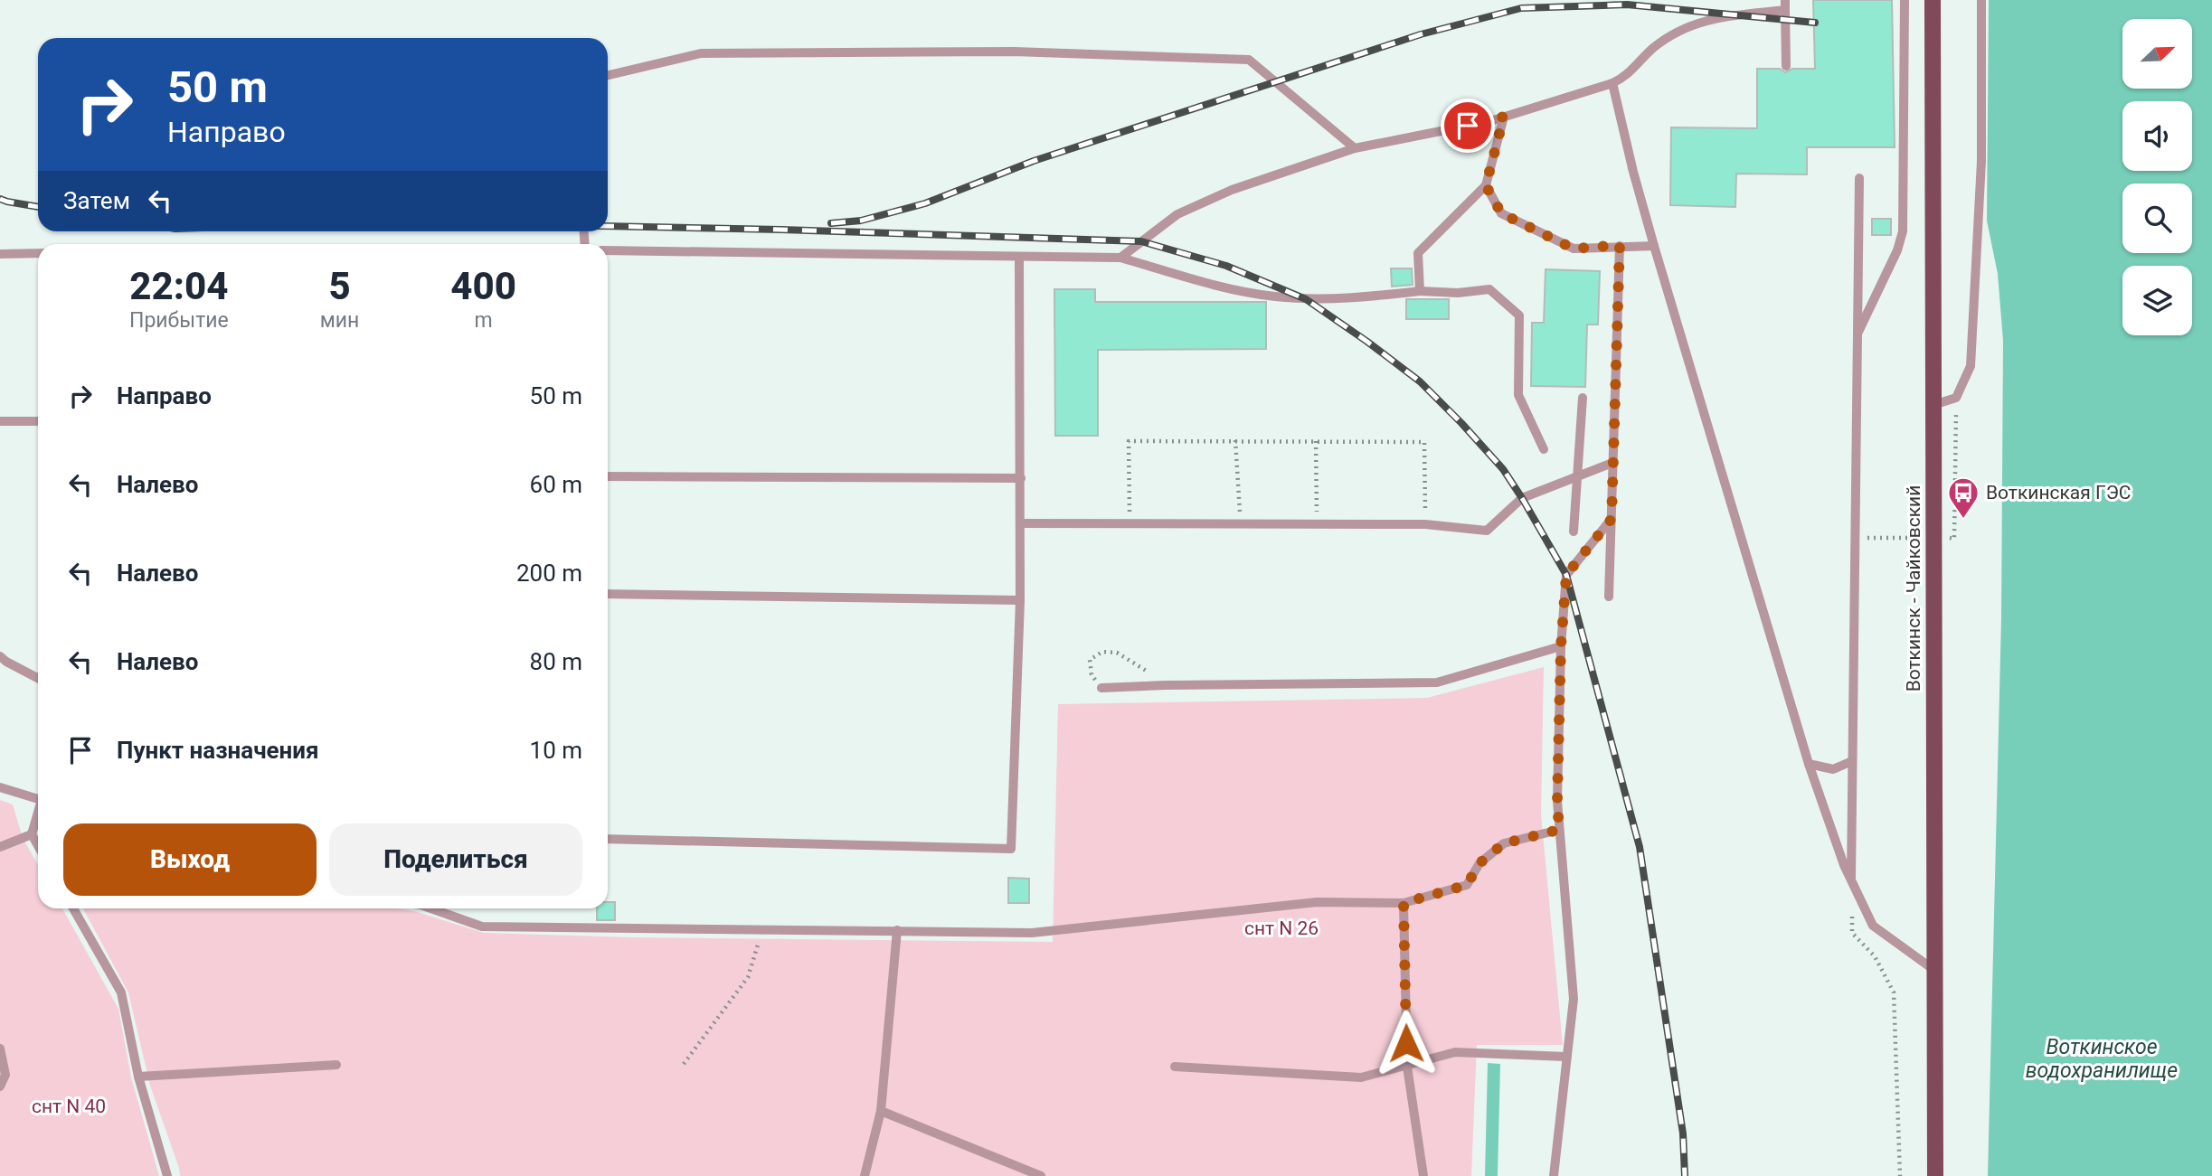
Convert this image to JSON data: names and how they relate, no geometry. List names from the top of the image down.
{
  "streets": {
    "main road": ["Воткинск - Чайковский"]
  },
  "water": ["Воткинское водохранилище"],
  "parks": ["снт N 26", "снт N 40"],
  "places": {
    "bus stop": ["Воткинская ГЭС"]
  },
  "north": "top right",
  "page": {
    "turn": ["50 m", "Направо"],
    "then": "Затем",
    "eta": [
      "22:04",
      "Прибытие",
      "5",
      "мин",
      "400",
      "m"
    ],
    "list": [
      {
        "name": "Направо",
        "value": "50 m"
      },
      {
        "name": "Налево",
        "value": "60 m"
      },
      {
        "name": "Налево",
        "value": "200 m"
      },
      {
        "name": "Налево",
        "value": "80 m"
      },
      {
        "name": "Пункт назначения",
        "value": "10 m"
      }
    ],
    "buttons": ["Выход", "Поделиться"]
  }
}
